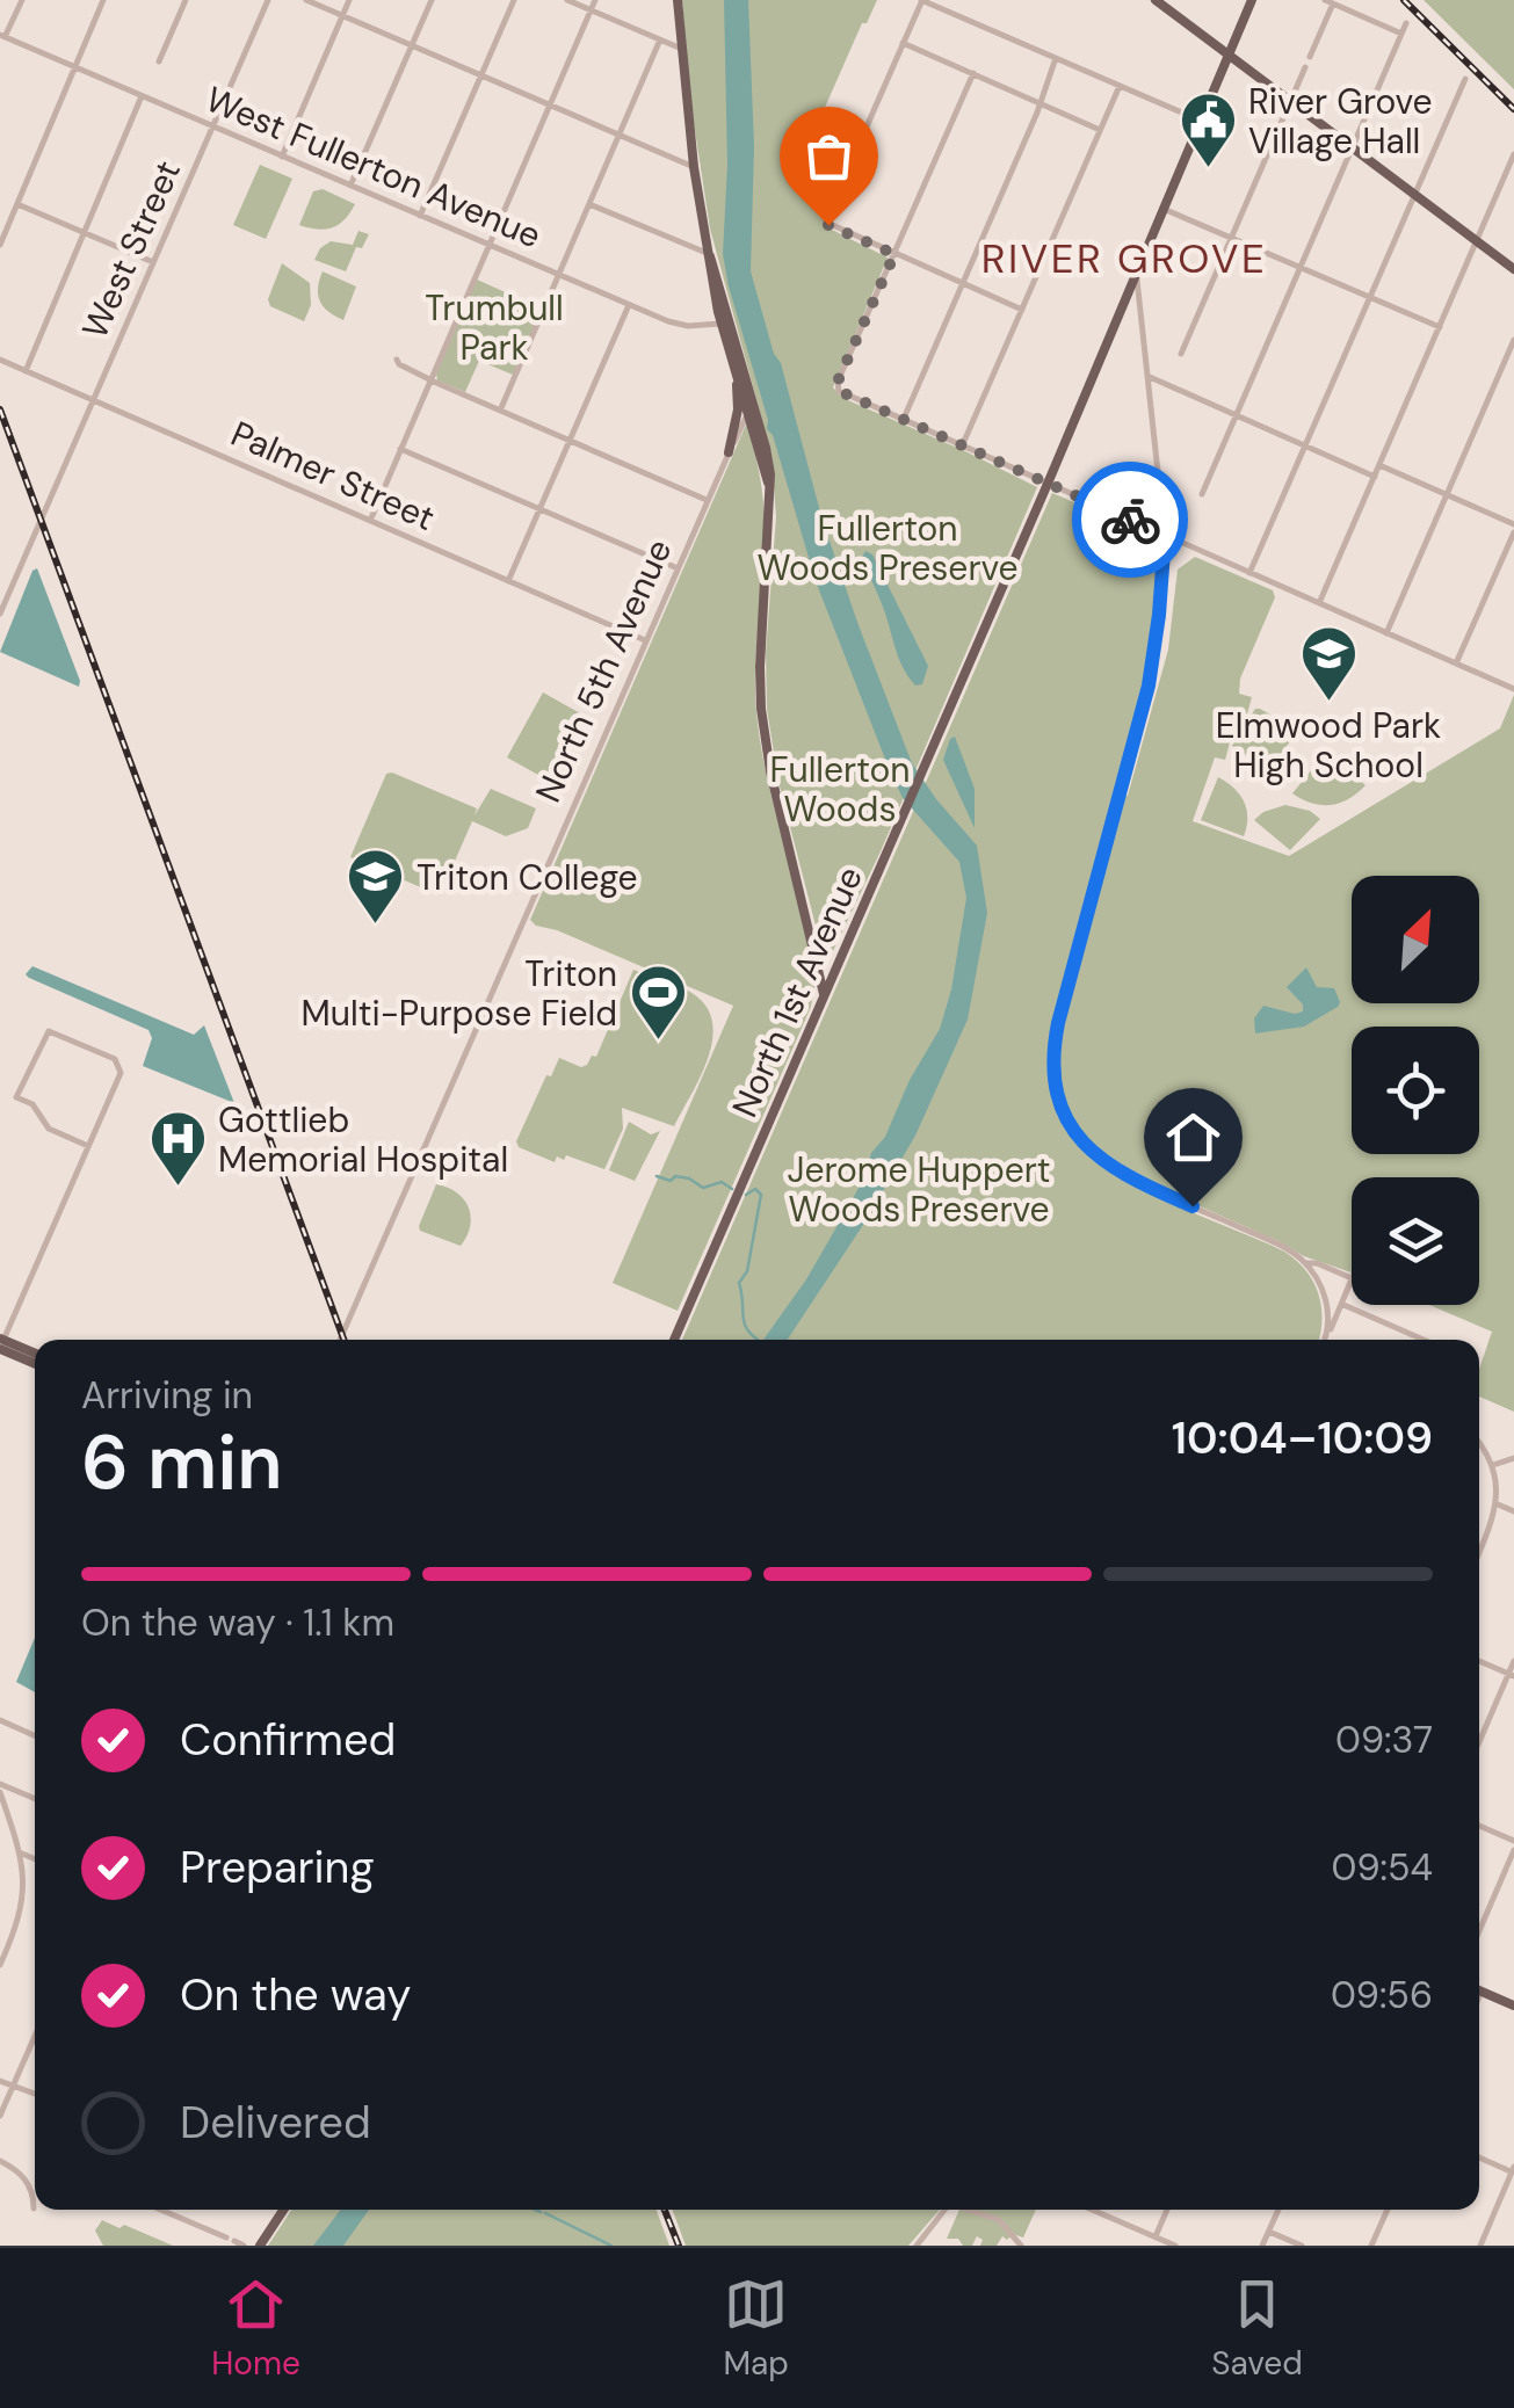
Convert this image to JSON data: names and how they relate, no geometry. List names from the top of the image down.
{
  "streets": {
    "main road": ["North 1st Avenue"],
    "street": [
      "West Fullerton Avenue",
      "West Street",
      "Palmer Street",
      "North 5th Avenue"
    ]
  },
  "crossings": [
    ["West Fullerton Avenue", "West Street"],
    ["West Street", "Palmer Street"],
    ["Palmer Street", "North 5th Avenue"]
  ],
  "districts": ["RIVER GROVE"],
  "parks": [
    "Trumbull Park",
    "Fullerton Woods Preserve",
    "Fullerton Woods",
    "Jerome Huppert Woods Preserve"
  ],
  "places": {
    "public building": ["River Grove Village Hall"],
    "school or university": ["Elmwood Park High School", "Triton College"],
    "sports": ["Triton Multi-Purpose Field"],
    "hospital": ["Gottlieb Memorial Hospital"]
  },
  "north": "top right",
  "page": {
    "heading": ["6 min", "Arriving in", "10:04–10:09"],
    "bar": "On the way · 1.1 km",
    "list": [
      ["Confirmed", "09:37"],
      ["Preparing", "09:54"],
      ["On the way", "09:56"],
      "Delivered"
    ],
    "tabs": ["Home", "Map", "Saved"]
  }
}
